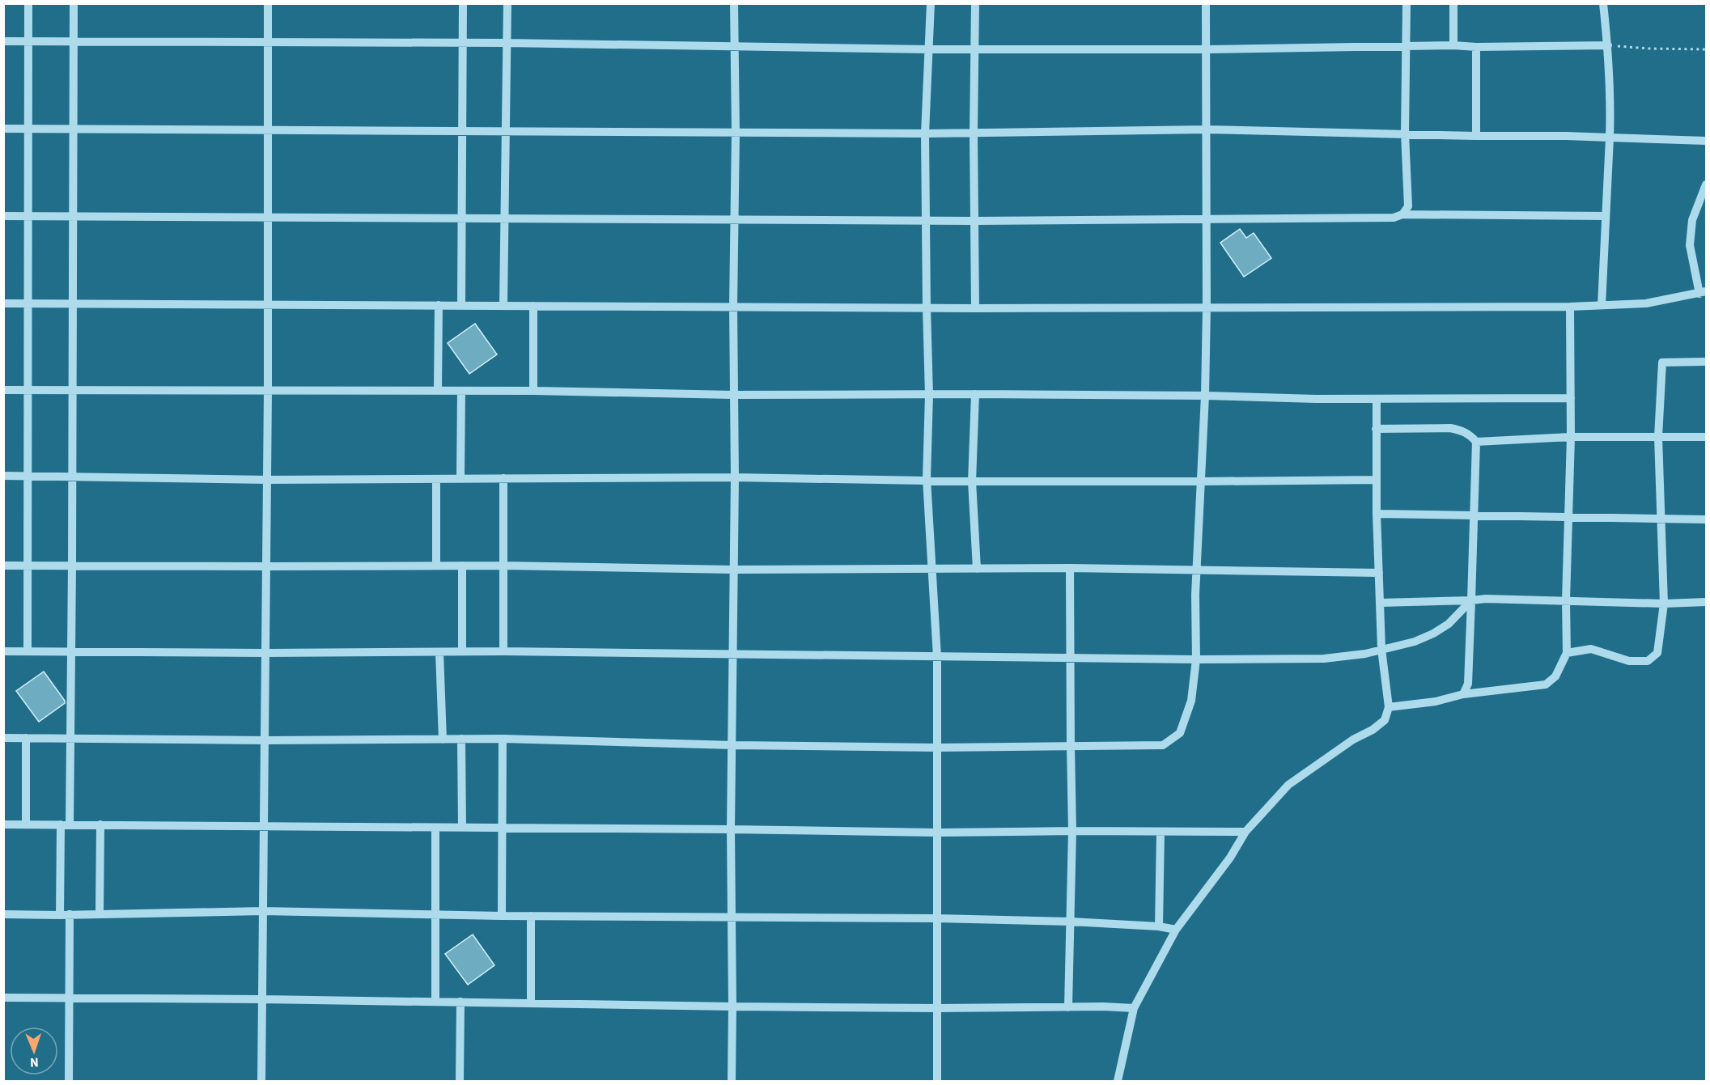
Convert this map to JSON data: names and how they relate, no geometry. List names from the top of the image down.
{
  "north": "bottom"
}
